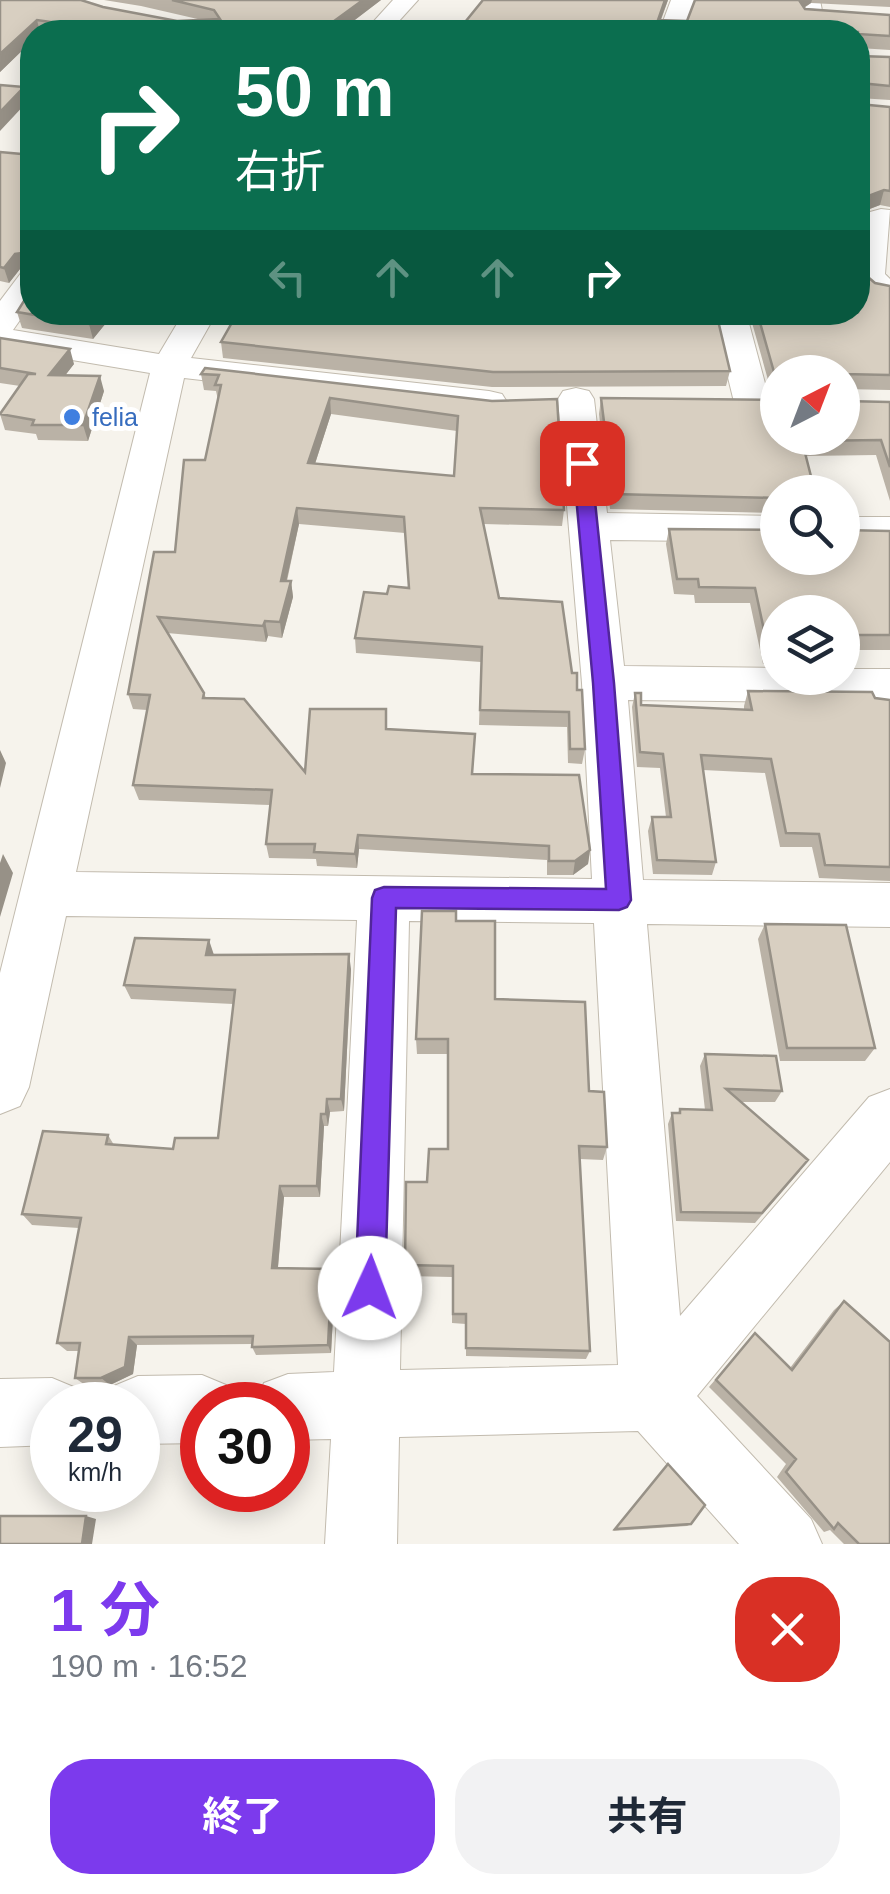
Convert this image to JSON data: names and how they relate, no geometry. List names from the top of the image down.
{
  "places": ["felia"],
  "north": "top right",
  "page": {
    "turn": ["50 m", "右折"],
    "speed": "29 km/h",
    "limit": "30",
    "heading": ["1 分", "190 m · 16:52"],
    "buttons": ["終了", "共有"]
  }
}
